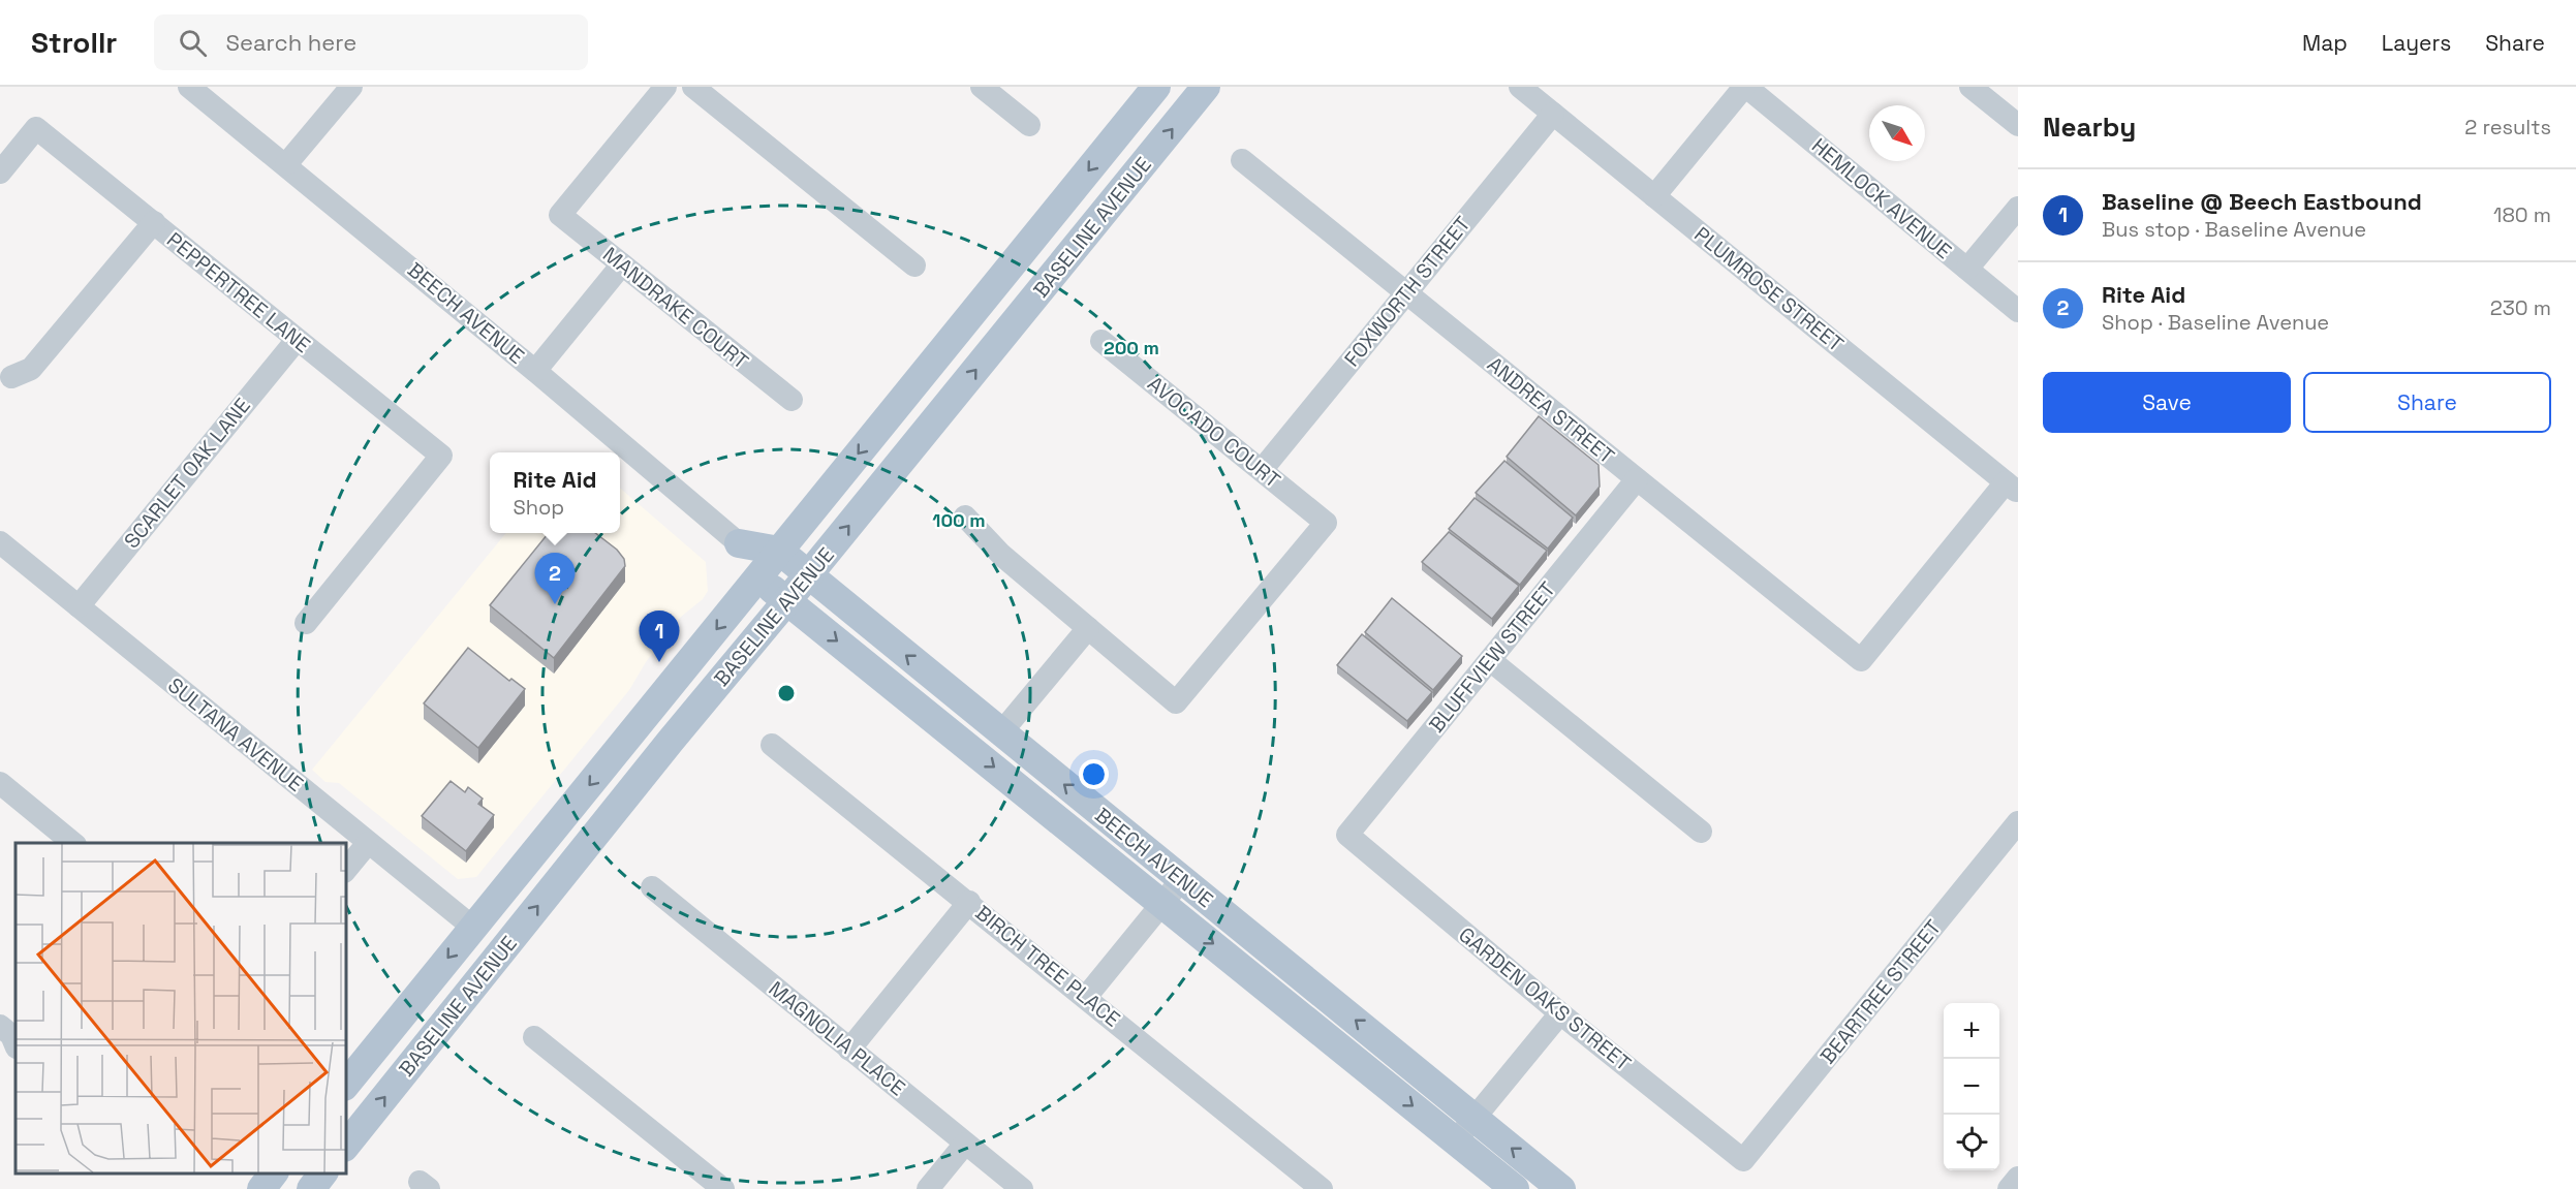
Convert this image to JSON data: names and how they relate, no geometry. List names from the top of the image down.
{
  "streets": {
    "main road": ["BASELINE AVENUE", "BEECH AVENUE"],
    "street": [
      "HEMLOCK AVENUE",
      "PLUMROSE STREET",
      "FOXWORTH STREET",
      "PEPPERTREE LANE",
      "MANDRAKE COURT",
      "ANDREA STREET",
      "AVOCADO COURT",
      "SCARLET OAK LANE",
      "BLUFFVIEW STREET",
      "SULTANA AVENUE",
      "BIRCH TREE PLACE",
      "BEARTREE STREET",
      "GARDEN OAKS STREET",
      "MAGNOLIA PLACE"
    ]
  },
  "crossings": [
    ["BASELINE AVENUE", "BEECH AVENUE"],
    ["BASELINE AVENUE", "SULTANA AVENUE"],
    ["PLUMROSE STREET", "FOXWORTH STREET"],
    ["PLUMROSE STREET", "ANDREA STREET"],
    ["FOXWORTH STREET", "ANDREA STREET"],
    ["FOXWORTH STREET", "AVOCADO COURT"],
    ["PEPPERTREE LANE", "SCARLET OAK LANE"],
    ["ANDREA STREET", "BLUFFVIEW STREET"],
    ["SCARLET OAK LANE", "SULTANA AVENUE"],
    ["BLUFFVIEW STREET", "GARDEN OAKS STREET"],
    ["BEARTREE STREET", "GARDEN OAKS STREET"]
  ],
  "north": "bottom right",
  "page": {
    "header": "Strollr",
    "search": "Search here",
    "nav": ["Map", "Layers", "Share"],
    "heading": ["Nearby", "2 results"],
    "list": [
      {
        "mark": "1",
        "name": "Baseline @ Beech Eastbound",
        "note": "Bus stop · Baseline Avenue",
        "value": "180 m"
      },
      {
        "mark": "2",
        "name": "Rite Aid",
        "note": "Shop · Baseline Avenue",
        "value": "230 m"
      }
    ],
    "buttons": ["Save", "Share"],
    "popup": ["Rite Aid", "Shop"],
    "pins": ["2", "1"],
    "map_buttons": ["+", "−"]
  },
  "rings": ["200 m", "100 m"]
}
